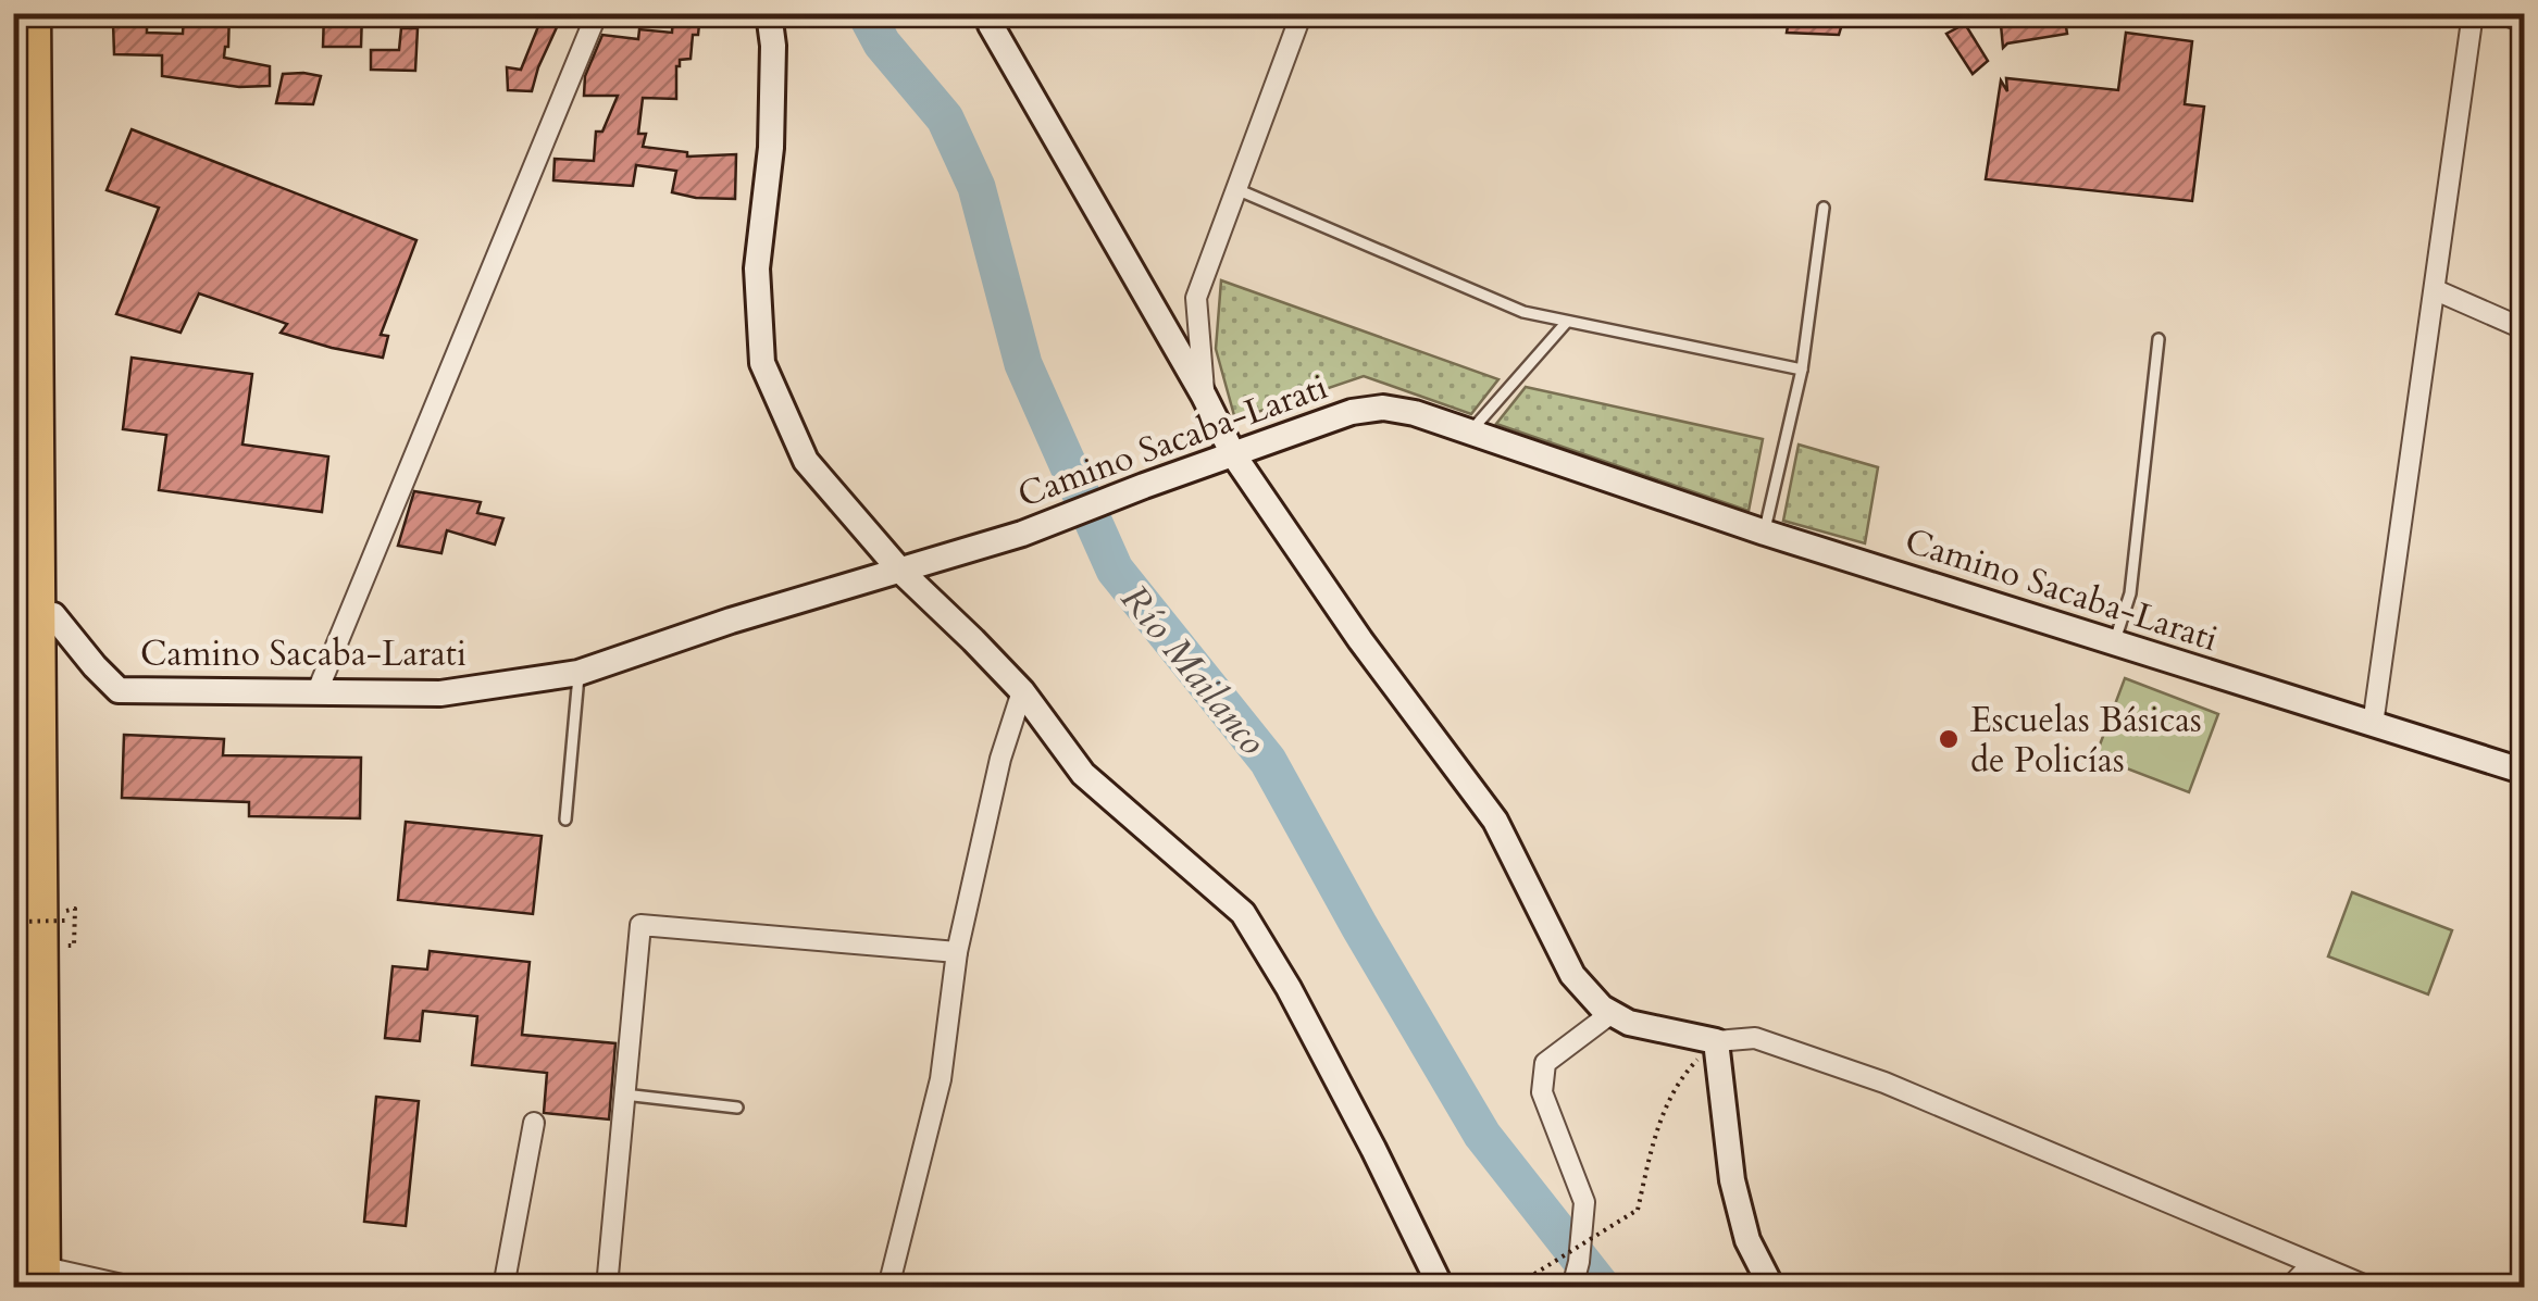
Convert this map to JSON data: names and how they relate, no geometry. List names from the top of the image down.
{
  "streets": {
    "main road": ["Camino Sacaba-Larati"]
  },
  "water": ["Río Mailanco"],
  "places": ["Escuelas Básicas de Policías"]
}
